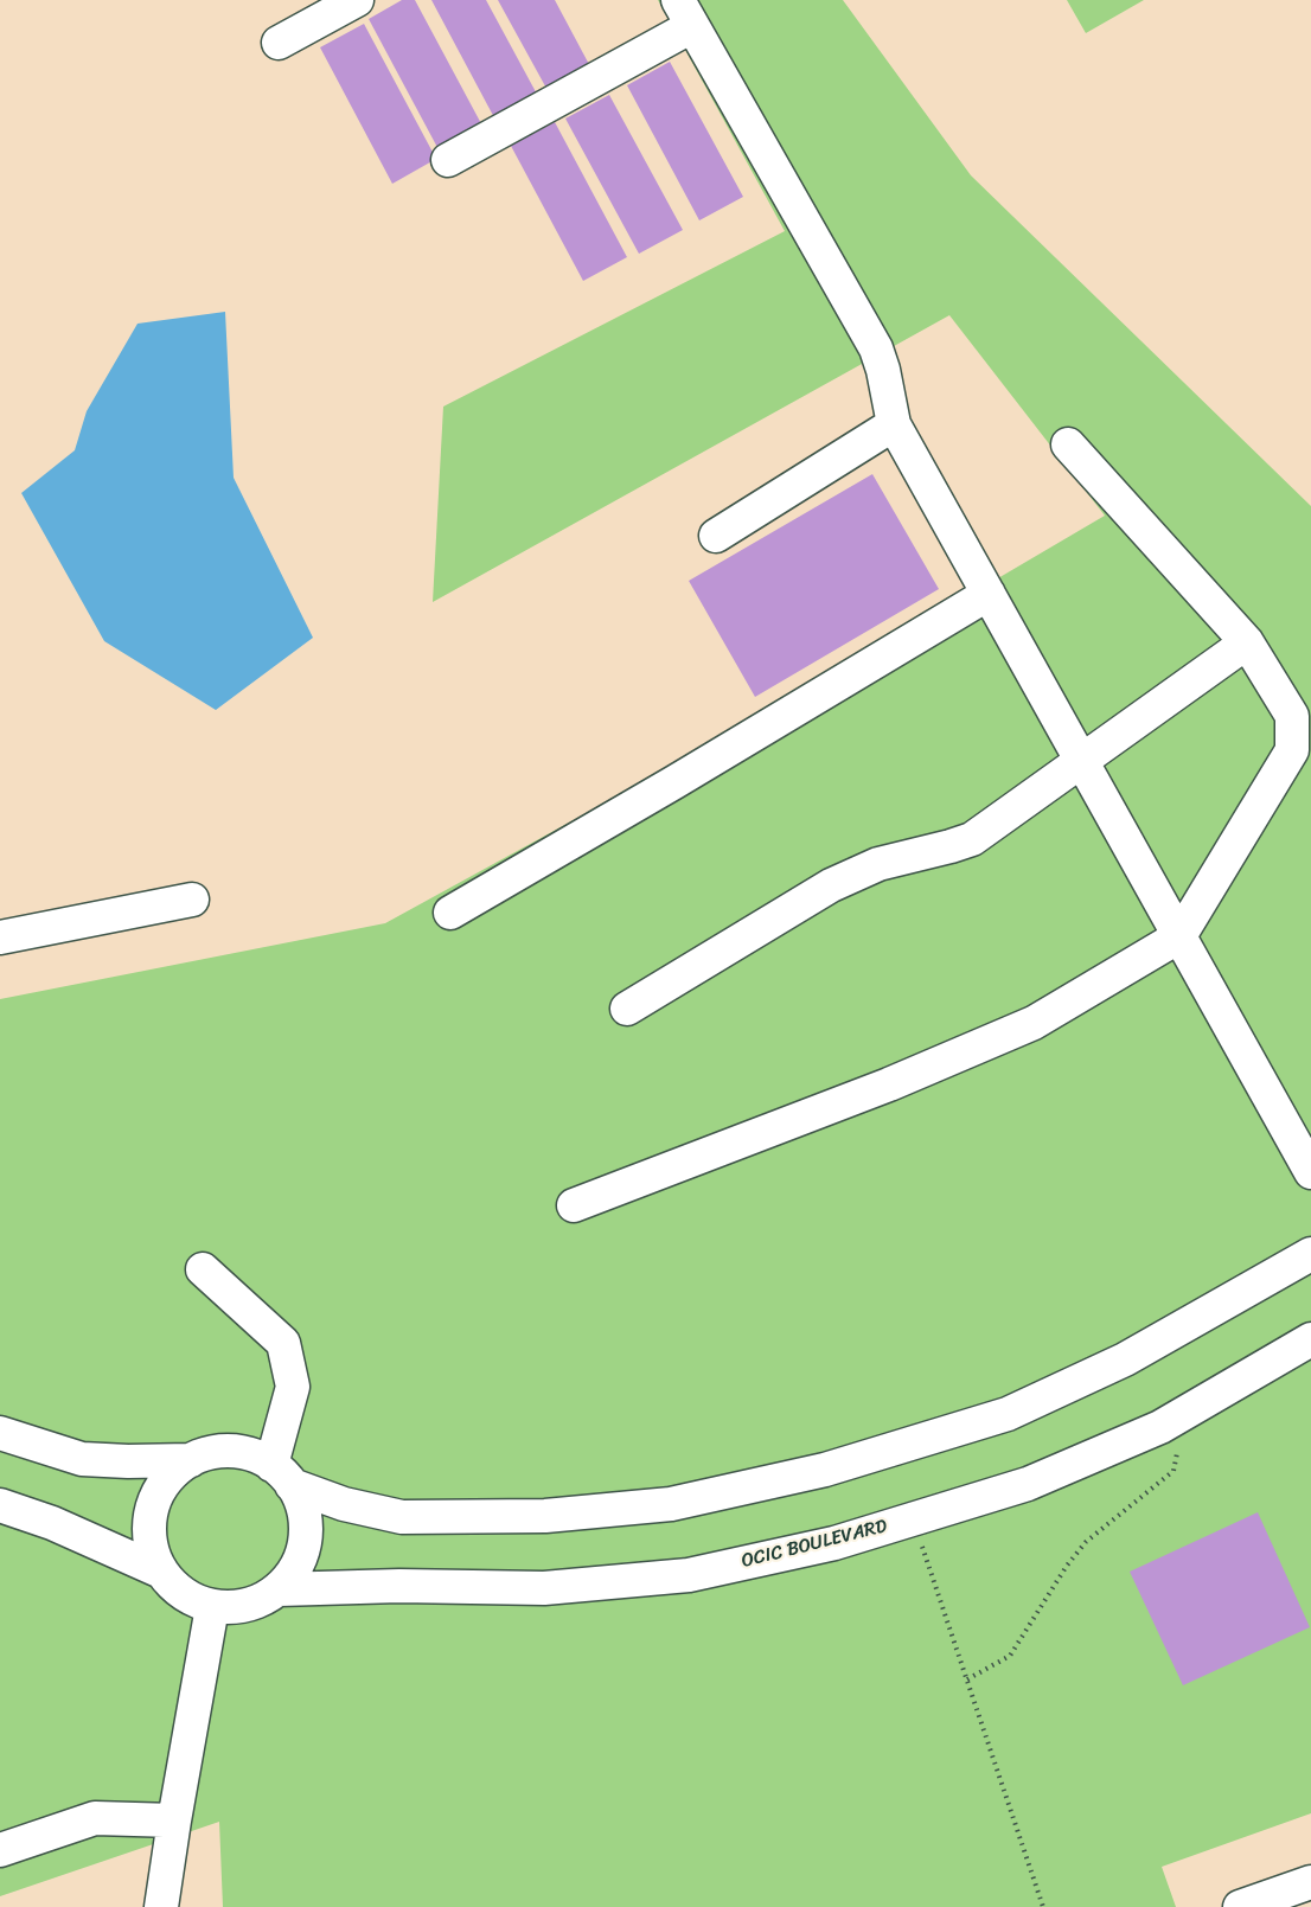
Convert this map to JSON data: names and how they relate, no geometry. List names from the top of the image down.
{
  "streets": {
    "street": ["OCIC BOULEVARD"]
  }
}
